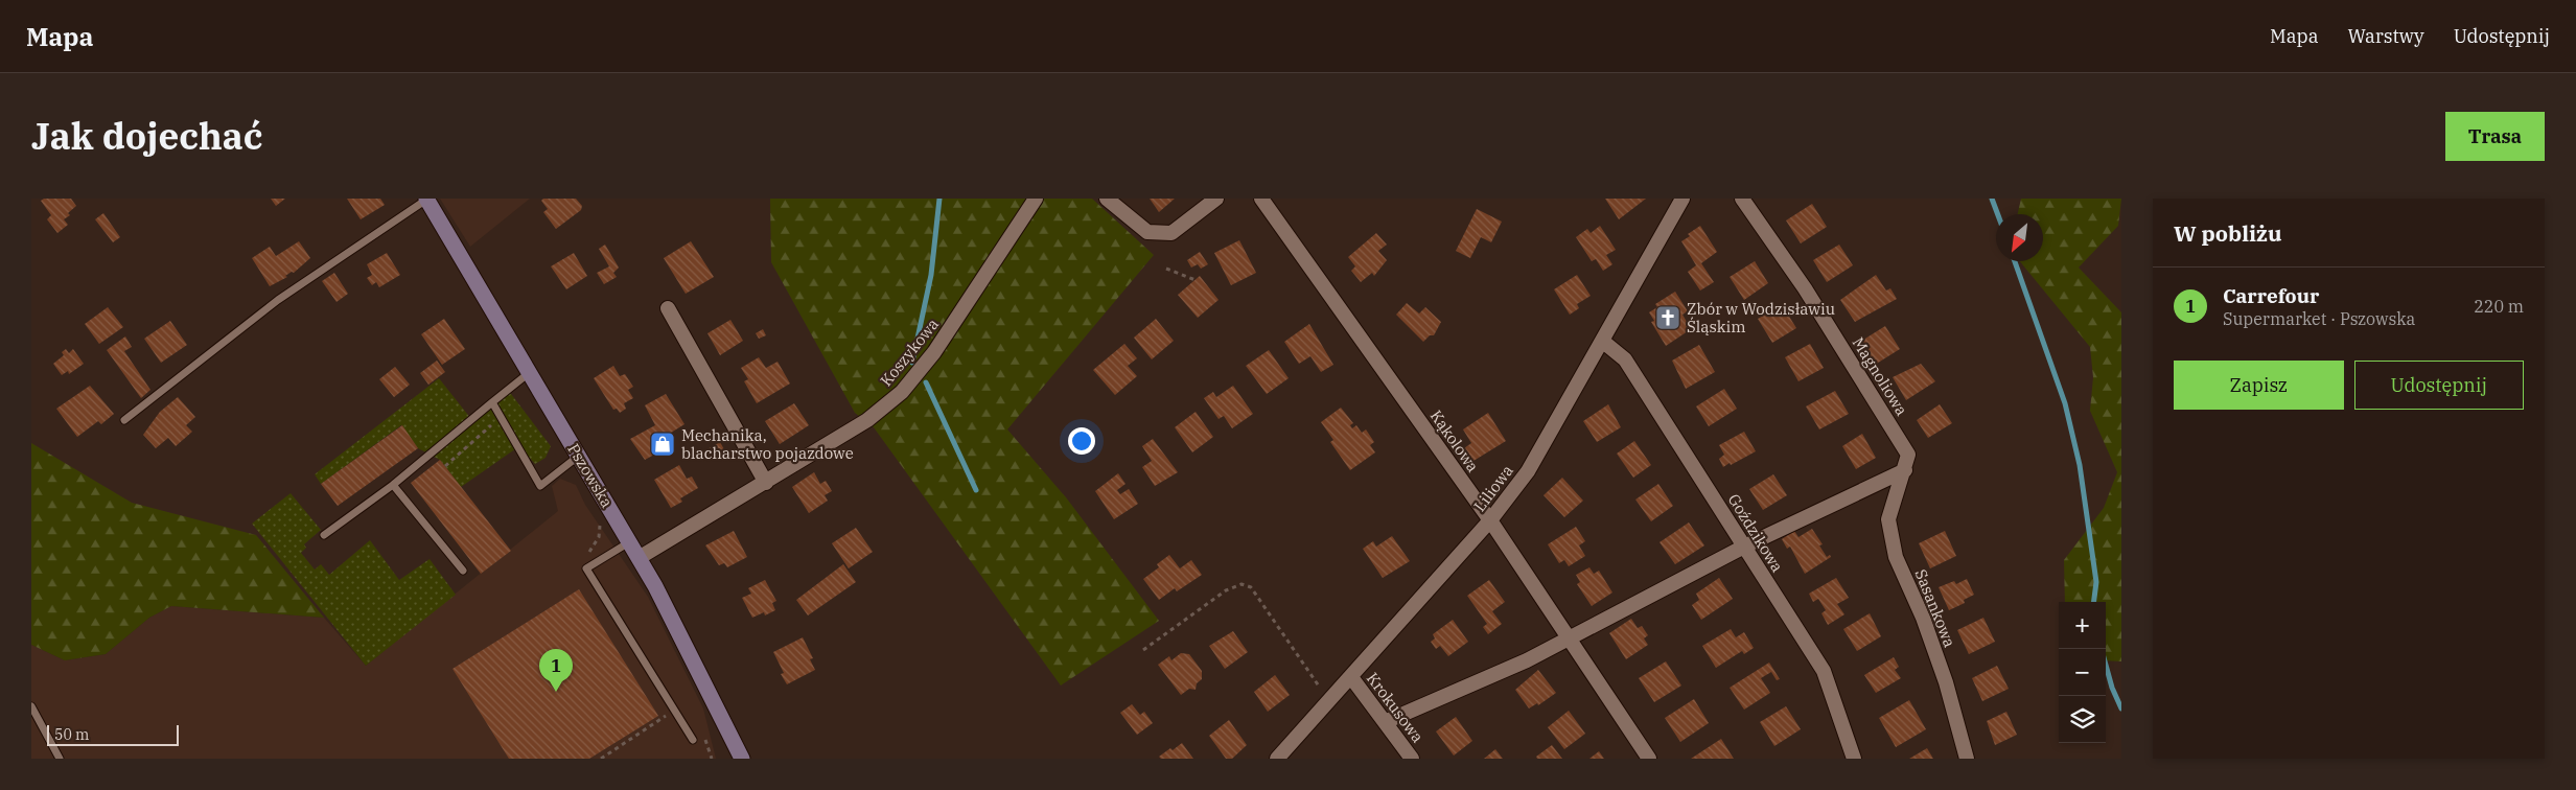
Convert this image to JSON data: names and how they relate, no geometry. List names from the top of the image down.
{
  "streets": {
    "main road": ["Pszowska"],
    "street": [
      "Koszykowa",
      "Magnoliowa",
      "Kąkolowa",
      "Liliowa",
      "Goździkowa",
      "Sasankowa",
      "Krokusowa"
    ]
  },
  "crossings": [
    ["Koszykowa", "Pszowska"],
    ["Magnoliowa", "Sasankowa"],
    ["Kąkolowa", "Liliowa"],
    ["Liliowa", "Goździkowa"],
    ["Liliowa", "Krokusowa"]
  ],
  "places": {
    "church": ["Zbór w Wodzisławiu Śląskim"],
    "shop": ["Mechanika, blacharstwo pojazdowe"]
  },
  "scale_bar": "50 m",
  "north": "bottom left",
  "page": {
    "header": "Mapa",
    "nav": ["Mapa", "Warstwy", "Udostępnij"],
    "title": "Jak dojechać",
    "buttons": [
      "Trasa",
      ["Zapisz", "Udostępnij"]
    ],
    "heading": "W pobliżu",
    "list": [
      {
        "mark": "1",
        "name": "Carrefour",
        "note": "Supermarket · Pszowska",
        "value": "220 m"
      }
    ],
    "map_buttons": ["+", "−"],
    "pins": "1",
    "scale": "50 m"
  }
}
